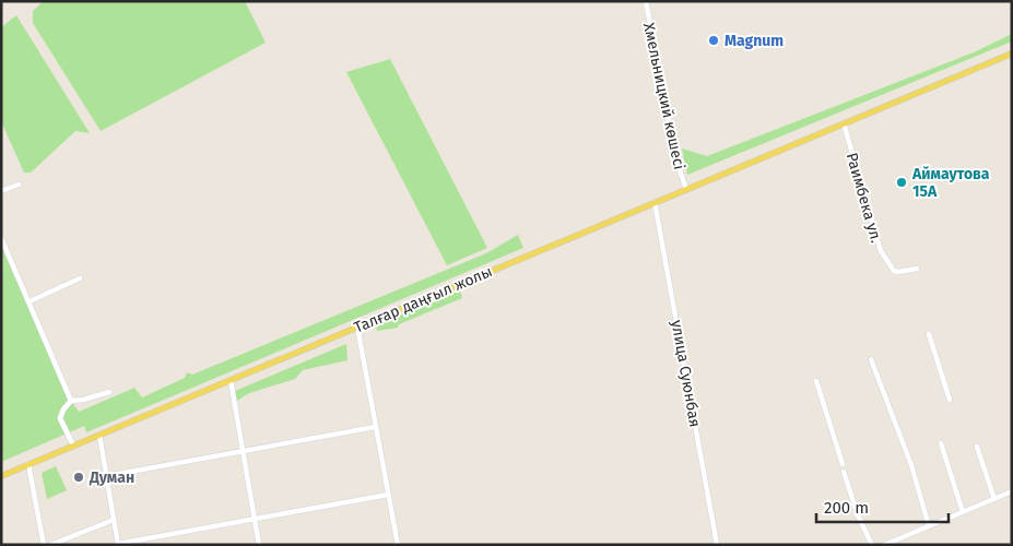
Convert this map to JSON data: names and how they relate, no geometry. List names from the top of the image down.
{
  "streets": {
    "main road": ["Талғар даңғыл жолы"],
    "street": ["Хмельницкий көшесі", "Раимбека ул.", "улица Суюнбая"]
  },
  "crossings": [
    ["Хмельницкий көшесі", "Талғар даңғыл жолы"],
    ["Раимбека ул.", "Талғар даңғыл жолы"],
    ["Талғар даңғыл жолы", "улица Суюнбая"]
  ],
  "places": ["Magnum", "Аймаутова 15А", "Думан"],
  "scale_bar": "200 m"
}
